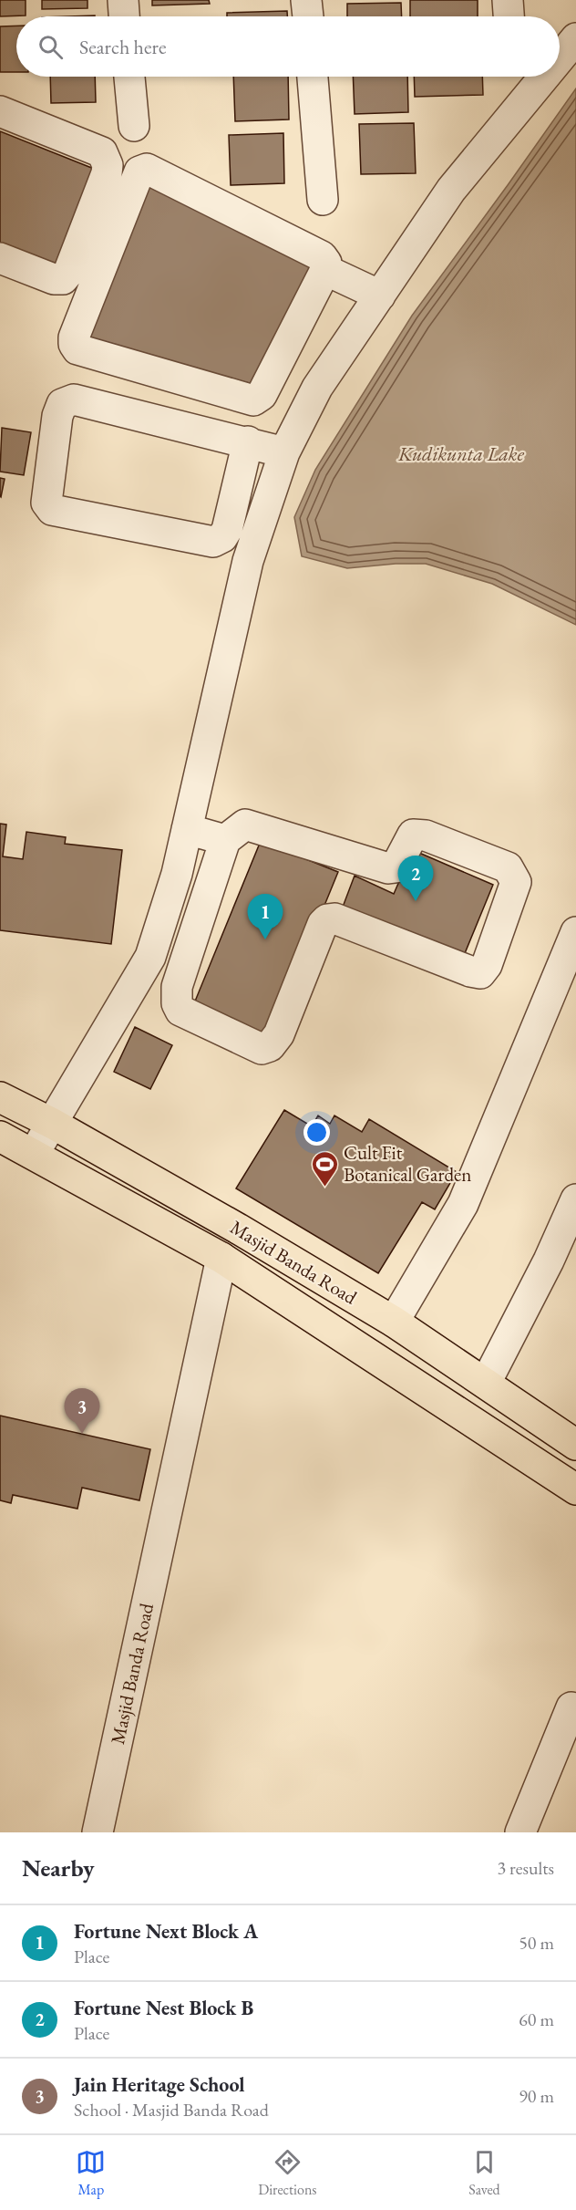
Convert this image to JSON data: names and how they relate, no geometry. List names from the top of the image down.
{
  "streets": {
    "main road": ["Masjid Banda Road"]
  },
  "water": ["Kudikunta Lake"],
  "places": {
    "sports": ["Cult Fit Botanical Garden"]
  },
  "page": {
    "search": "Search here",
    "pins": ["2", "1", "3"],
    "heading": ["Nearby", "3 results"],
    "list": [
      {
        "mark": "1",
        "name": "Fortune Next Block A",
        "note": "Place",
        "value": "50 m"
      },
      {
        "mark": "2",
        "name": "Fortune Nest Block B",
        "note": "Place",
        "value": "60 m"
      },
      {
        "mark": "3",
        "name": "Jain Heritage School",
        "note": "School · Masjid Banda Road",
        "value": "90 m"
      }
    ],
    "nav": ["Map", "Directions", "Saved"]
  }
}
